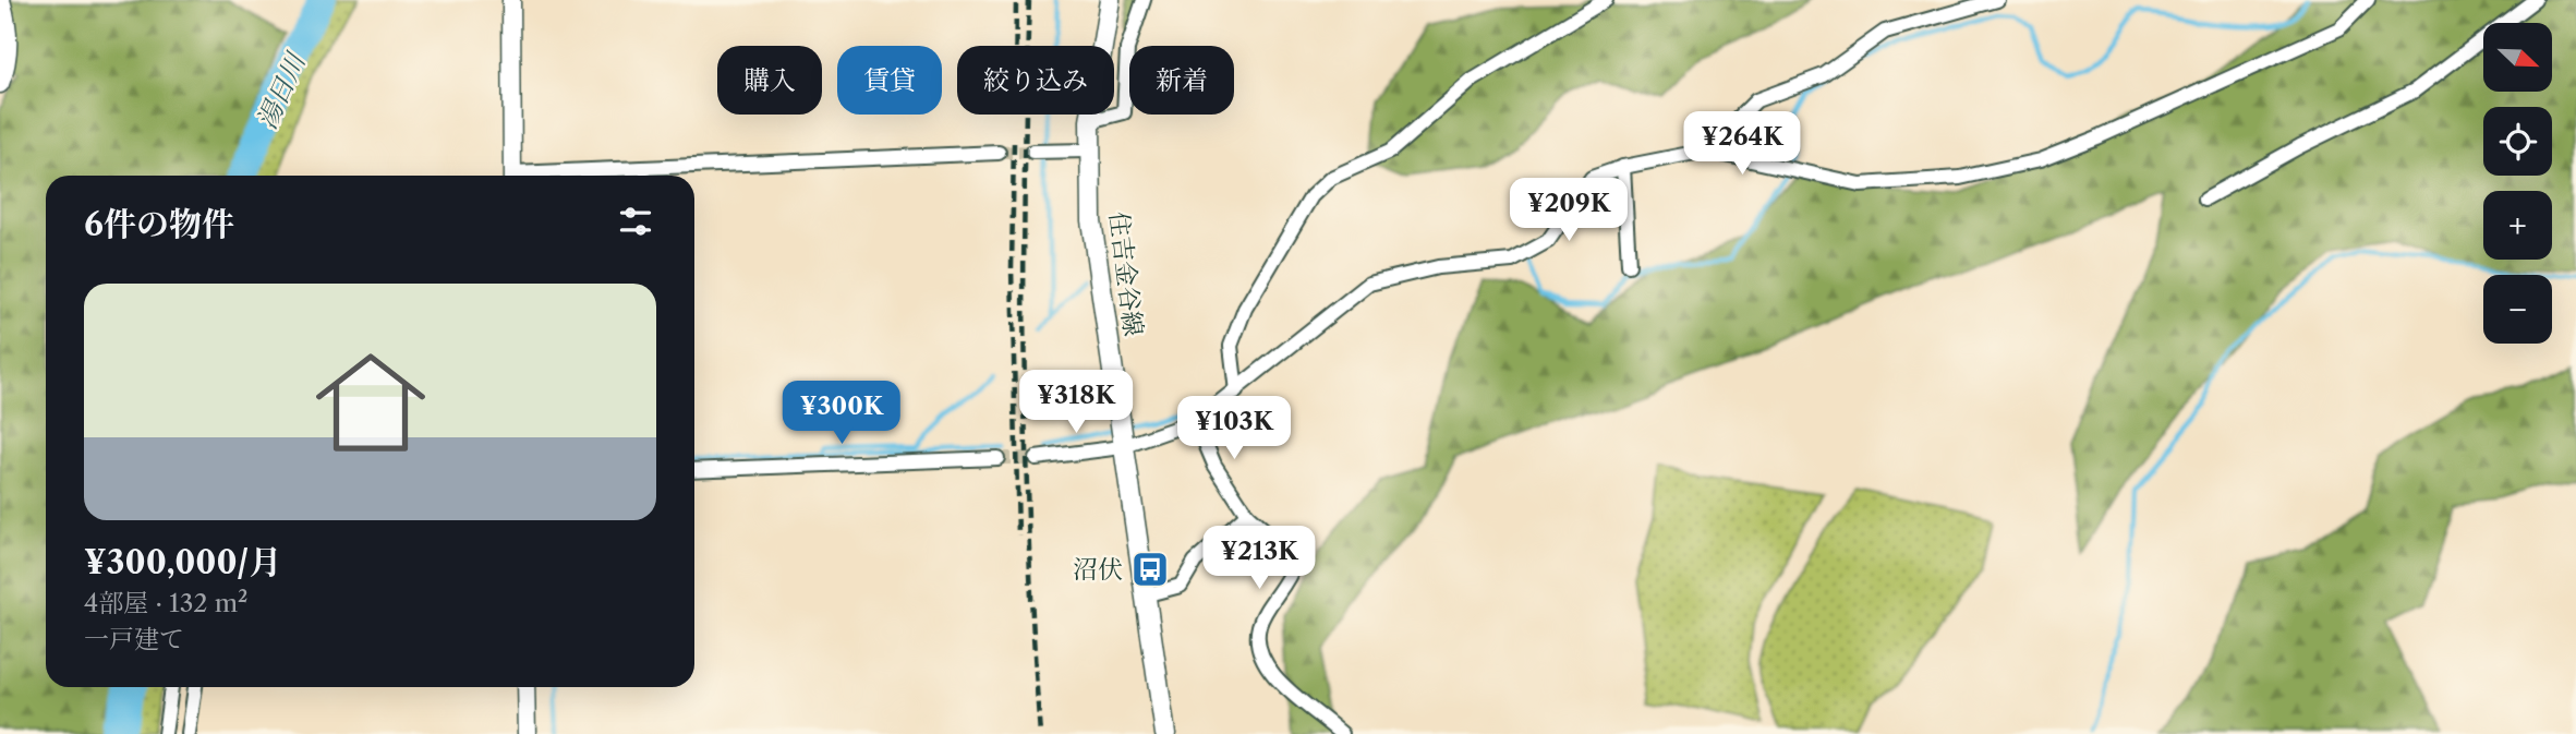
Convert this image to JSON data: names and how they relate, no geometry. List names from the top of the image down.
{
  "streets": {
    "main road": ["住吉金谷線"]
  },
  "water": ["湯日川"],
  "places": {
    "bus stop": ["沼伏"]
  },
  "north": "bottom right",
  "page": {
    "map_buttons": ["+", "−"],
    "chip": [
      "購入",
      "賃貸",
      "絞り込み",
      "新着"
    ],
    "price": [
      "¥264K",
      "¥209K",
      "¥318K",
      "¥300K",
      "¥103K",
      "¥213K"
    ],
    "heading": "6件の物件",
    "list": [
      {
        "name": "¥300,000/月",
        "note": "4部屋 · 132 m² · 一戸建て"
      }
    ]
  }
}
